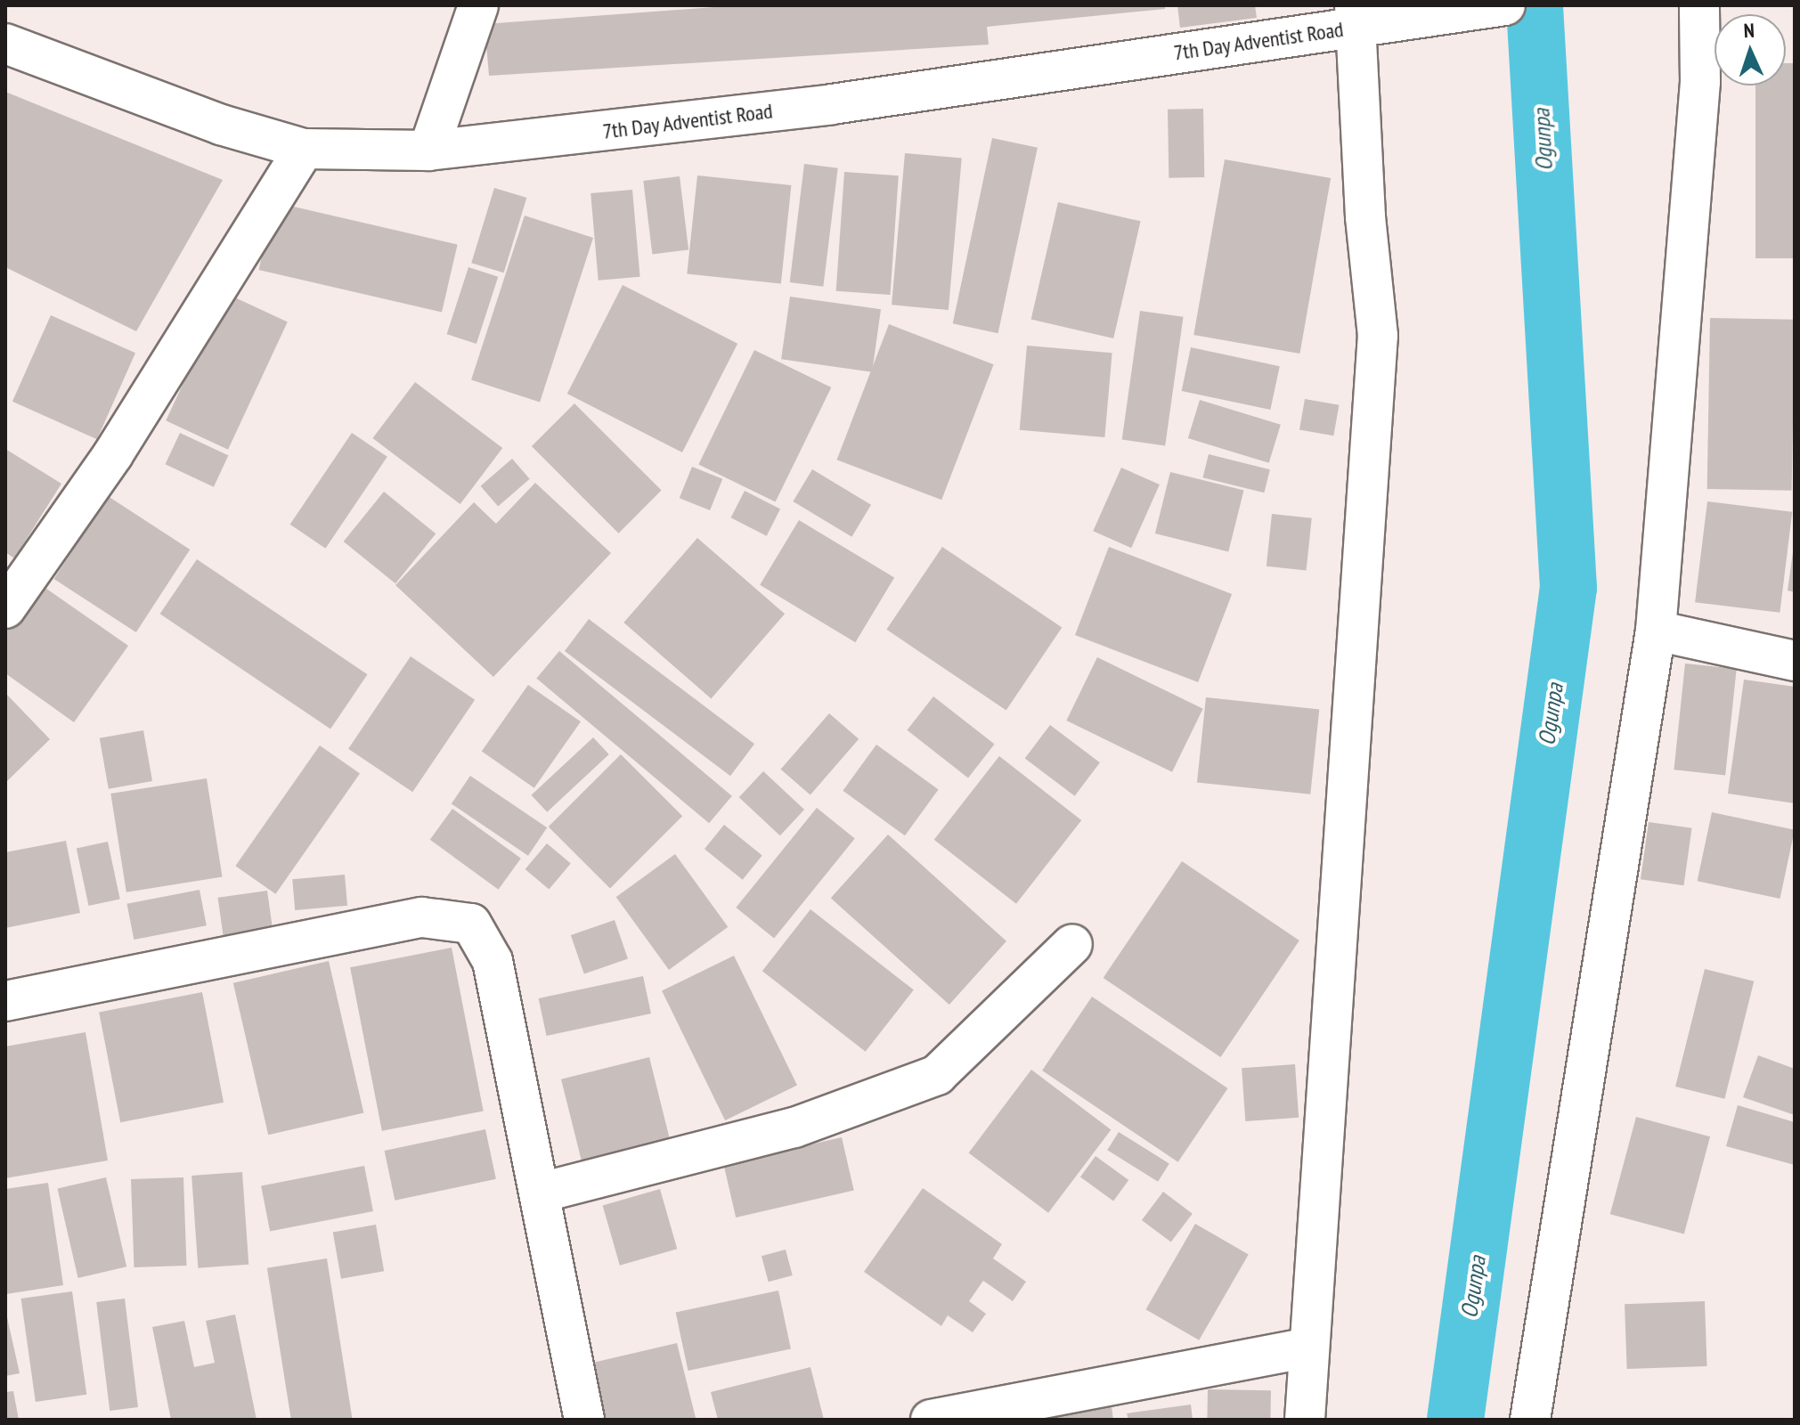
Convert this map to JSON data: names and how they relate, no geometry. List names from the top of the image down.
{
  "streets": {
    "street": ["7th Day Adventist Road"]
  },
  "water": ["Ogunpa"],
  "north": "top"
}
